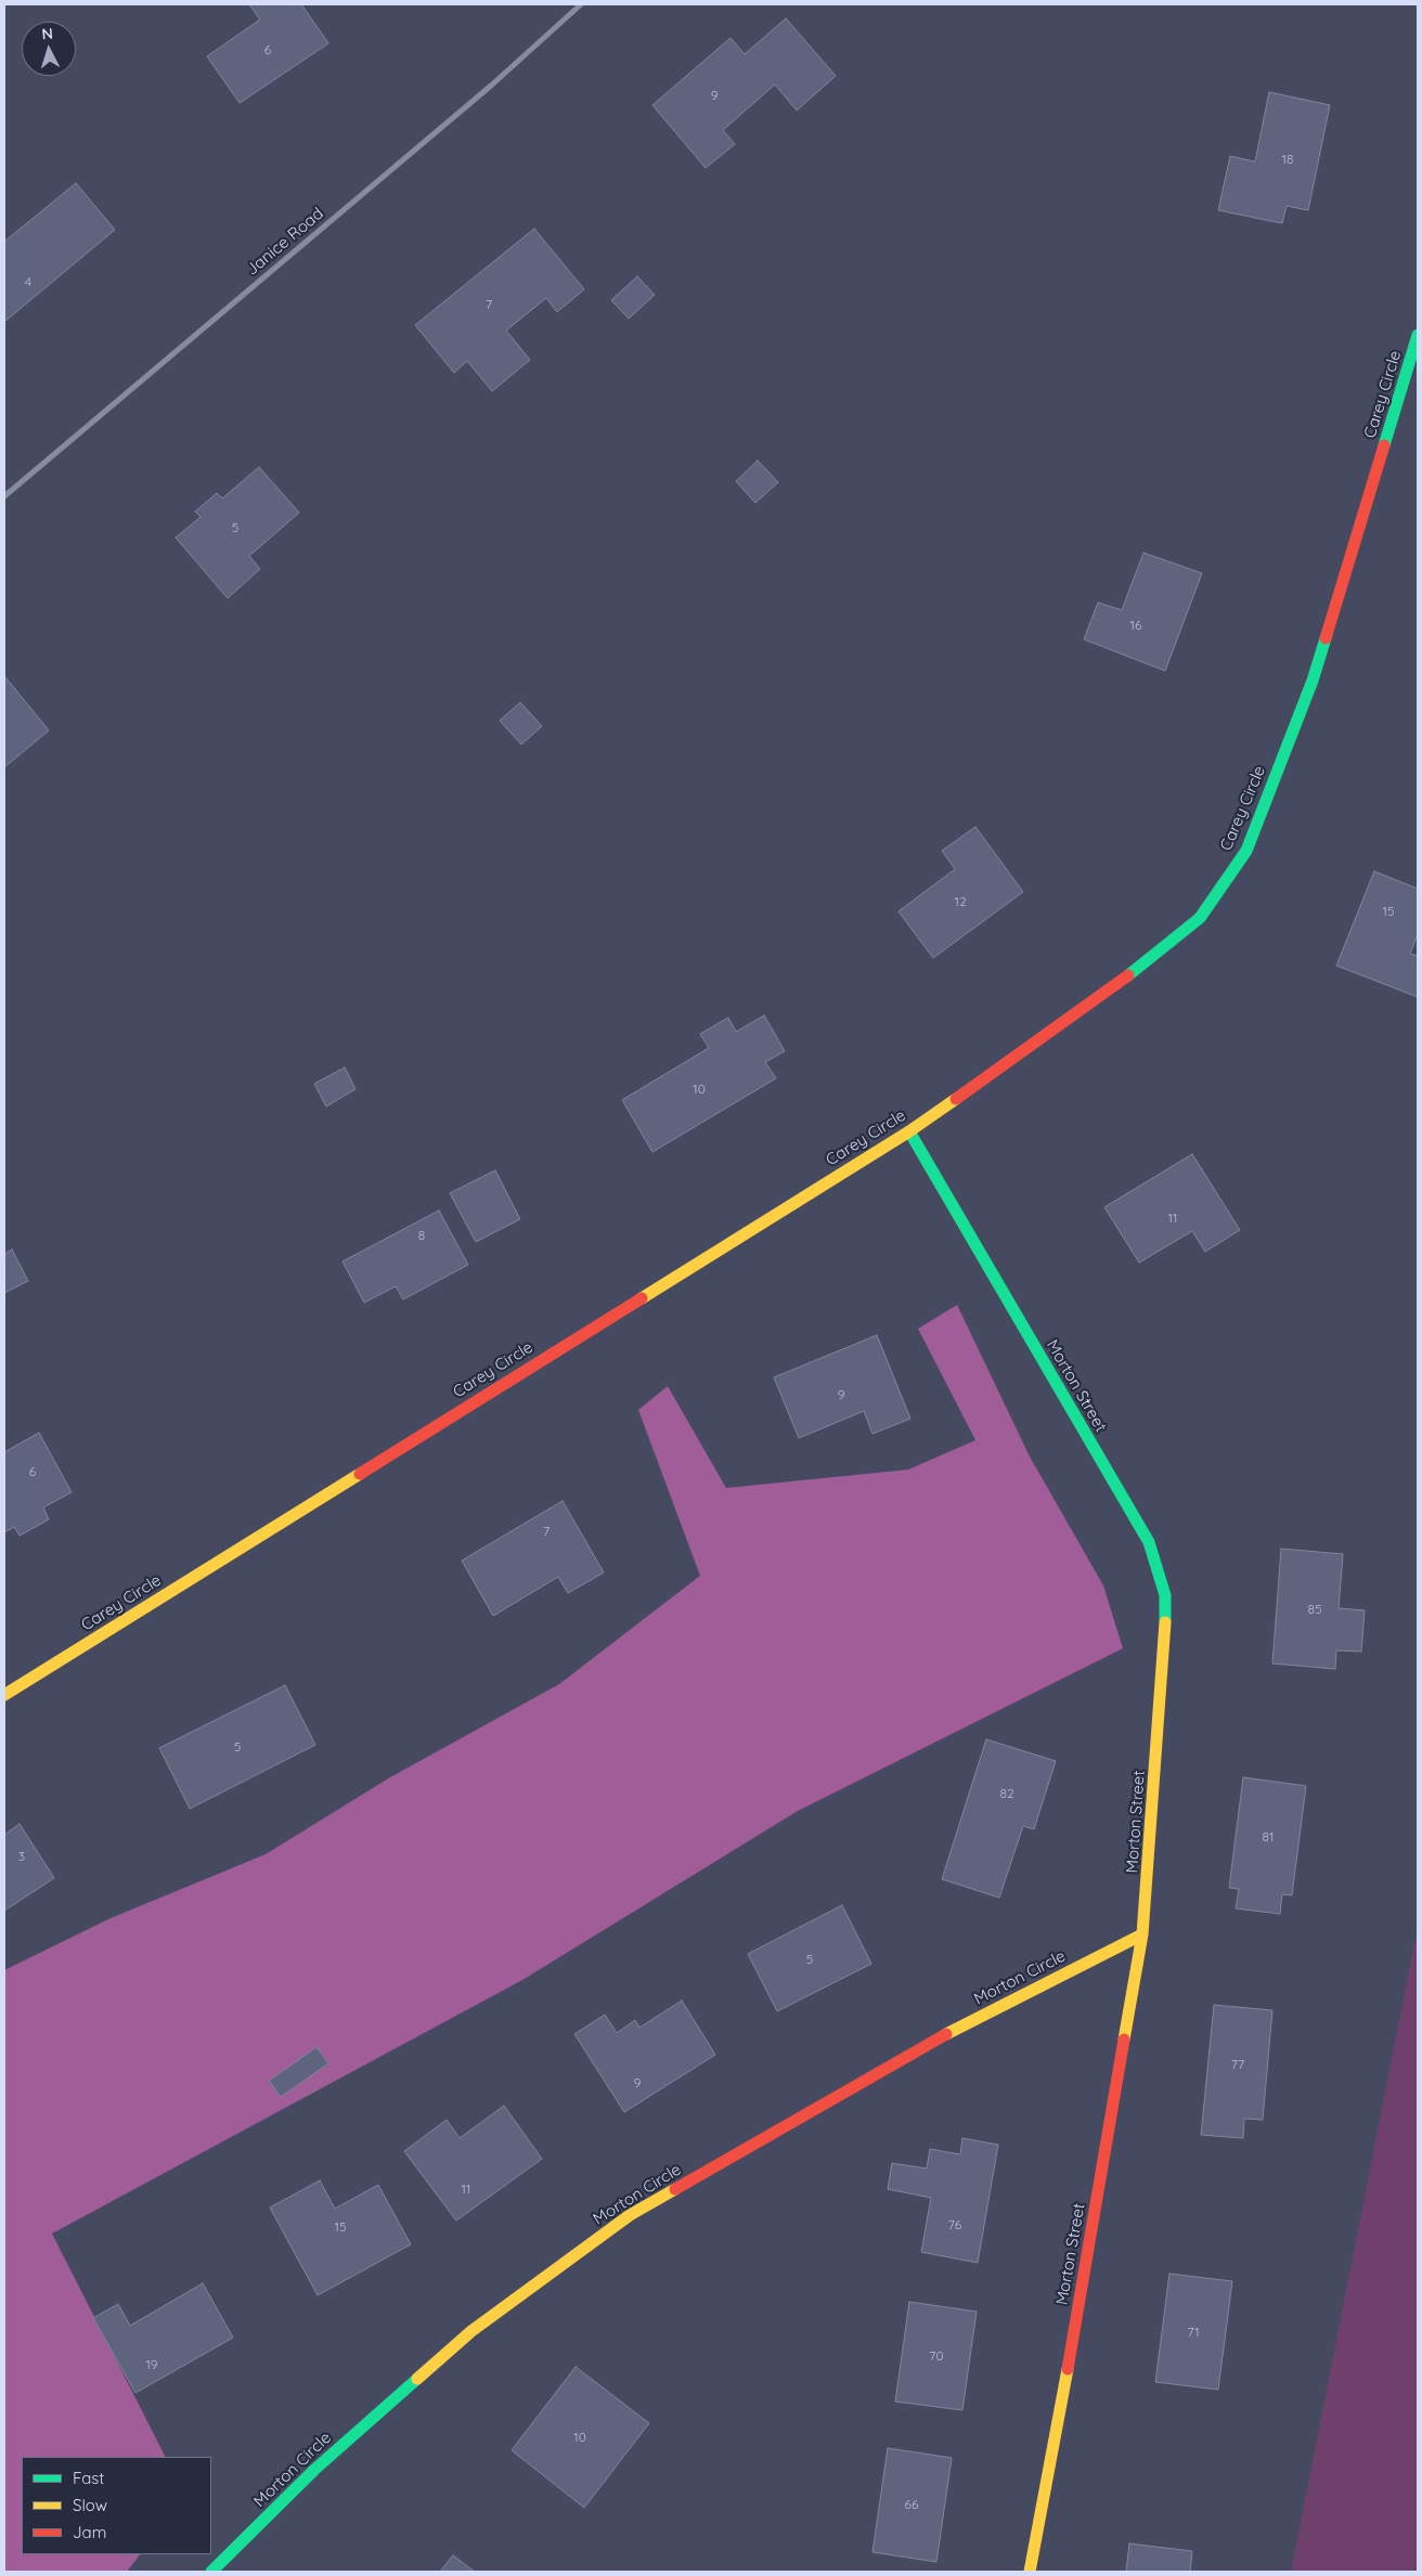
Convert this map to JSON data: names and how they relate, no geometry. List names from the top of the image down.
{
  "streets": {
    "street": [
      "Janice Road",
      "Carey Circle",
      "Morton Street",
      "Morton Circle"
    ]
  },
  "crossings": [
    ["Carey Circle", "Morton Street"],
    ["Morton Street", "Morton Circle"]
  ],
  "house_numbers": [
    "6",
    "9",
    "18",
    "4",
    "7",
    "5",
    "16",
    "12",
    "15",
    "10",
    "11",
    "8",
    "9",
    "6",
    "7",
    "85",
    "5",
    "82",
    "81",
    "3",
    "5",
    "77",
    "9",
    "11",
    "76",
    "15",
    "71",
    "70",
    "19",
    "10",
    "66"
  ],
  "legend": ["Fast", "Slow", "Jam"],
  "north": "top"
}
